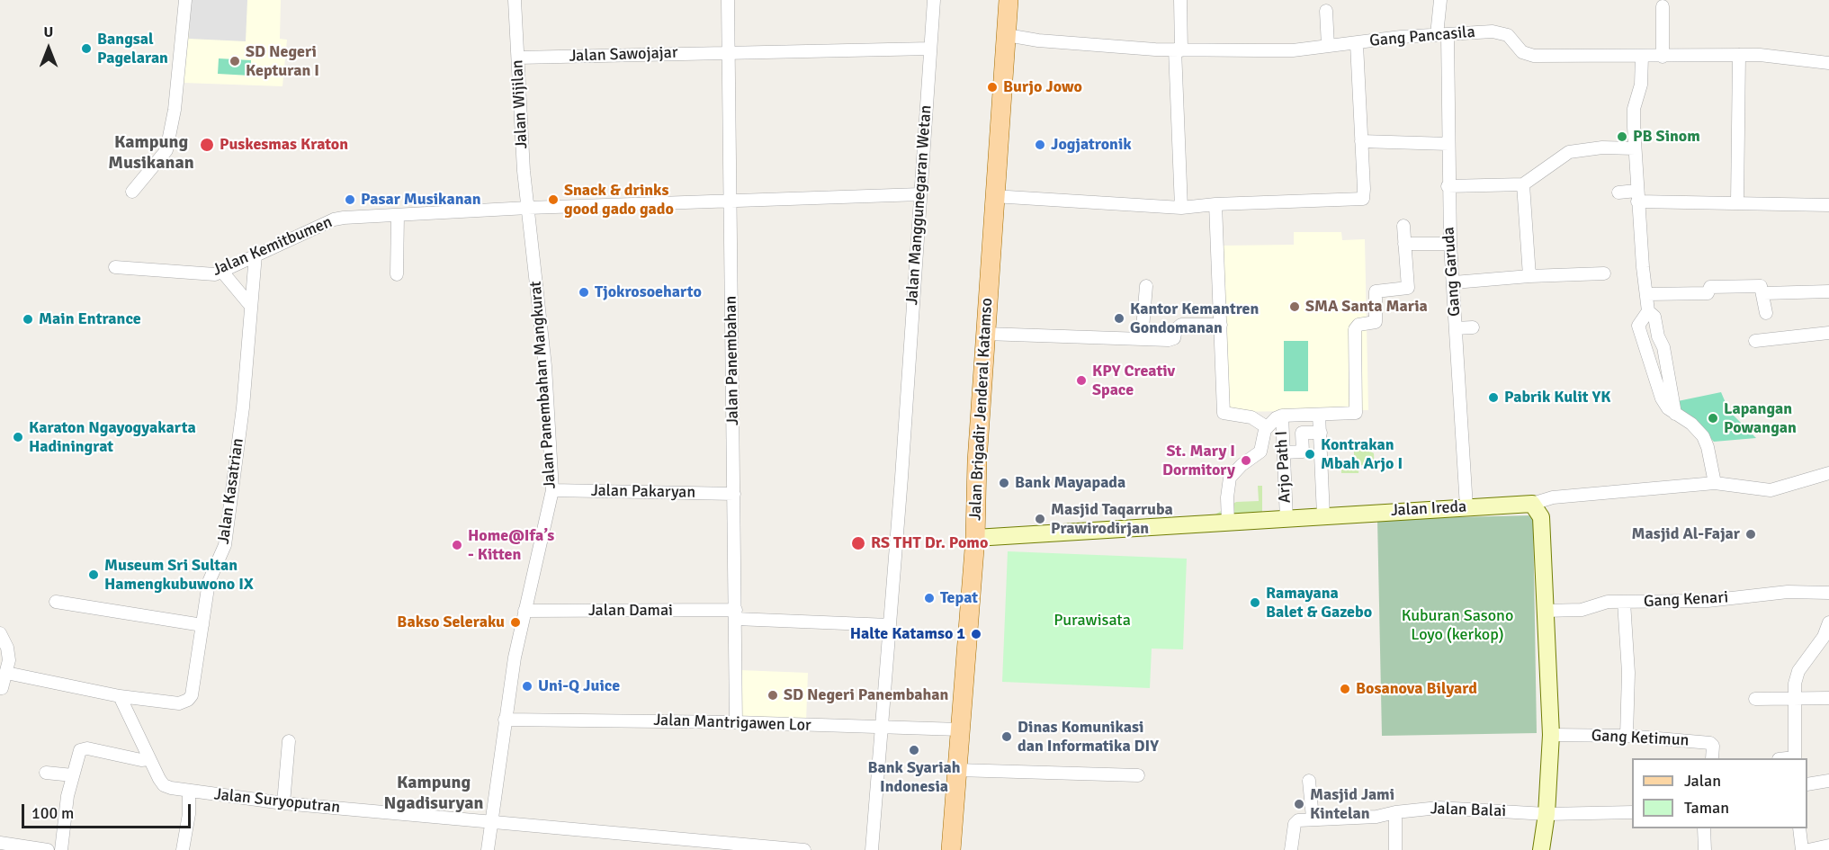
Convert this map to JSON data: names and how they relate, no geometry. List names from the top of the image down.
{
  "streets": {
    "main road": ["Jalan Brigadir Jenderal Katamso"],
    "street": [
      "Gang Pancasila",
      "Jalan Sawojajar",
      "Jalan Wijilan",
      "Jalan Manggunegaran Wetan",
      "Jalan Kemitbumen",
      "Gang Garuda",
      "Jalan Panembahan",
      "Jalan Panembahan Mangkurat",
      "Arjo Path I",
      "Jalan Kasatrian",
      "Jalan Pakaryan",
      "Jalan Ireda",
      "Gang Kenari",
      "Jalan Damai",
      "Jalan Mantrigawen Lor",
      "Gang Ketimun",
      "Jalan Suryoputran",
      "Jalan Balai"
    ]
  },
  "crossings": [
    ["Gang Pancasila", "Gang Garuda"],
    ["Gang Pancasila", "Jalan Brigadir Jenderal Katamso"],
    ["Jalan Sawojajar", "Jalan Wijilan"],
    ["Jalan Sawojajar", "Jalan Manggunegaran Wetan"],
    ["Jalan Sawojajar", "Jalan Panembahan"],
    ["Jalan Wijilan", "Jalan Kemitbumen"],
    ["Jalan Wijilan", "Jalan Panembahan Mangkurat"],
    ["Jalan Manggunegaran Wetan", "Jalan Damai"],
    ["Jalan Manggunegaran Wetan", "Jalan Mantrigawen Lor"],
    ["Jalan Kemitbumen", "Jalan Panembahan Mangkurat"],
    ["Jalan Kemitbumen", "Jalan Kasatrian"],
    ["Gang Garuda", "Jalan Ireda"],
    ["Jalan Panembahan", "Jalan Pakaryan"],
    ["Jalan Panembahan", "Jalan Damai"],
    ["Jalan Panembahan", "Jalan Mantrigawen Lor"],
    ["Jalan Panembahan Mangkurat", "Jalan Pakaryan"],
    ["Jalan Panembahan Mangkurat", "Jalan Damai"],
    ["Jalan Panembahan Mangkurat", "Jalan Mantrigawen Lor"],
    ["Jalan Panembahan Mangkurat", "Jalan Suryoputran"],
    ["Jalan Brigadir Jenderal Katamso", "Jalan Ireda"],
    ["Jalan Brigadir Jenderal Katamso", "Jalan Mantrigawen Lor"],
    ["Arjo Path I", "Jalan Ireda"],
    ["Jalan Kasatrian", "Jalan Suryoputran"]
  ],
  "districts": ["Kampung Musikanan", "Kampung Ngadisuryan"],
  "parks": ["Kuburan Sasono Loyo (kerkop)", "Purawisata"],
  "places": [
    "Bangsal Pagelaran",
    "SD Negeri Kepturan I",
    "Burjo Jowo",
    "PB Sinom",
    "Puskesmas Kraton",
    "Jogjatronik",
    "Pasar Musikanan",
    "Snack & drinks good gado gado",
    "Tjokrosoeharto",
    "SMA Santa Maria",
    "Kantor Kemantren Gondomanan",
    "Main Entrance",
    "KPY Creativ Space",
    "Pabrik Kulit YK",
    "Lapangan Powangan",
    "Karaton Ngayogyakarta Hadiningrat",
    "Kontrakan Mbah Arjo I",
    "St. Mary I Dormitory",
    "Bank Mayapada",
    "Masjid Taqarruba Prawirodirjan",
    "Masjid Al-Fajar",
    "RS THT Dr. Pomo",
    "Home@Ifa’s - Kitten",
    "Museum Sri Sultan Hamengkubuwono IX",
    "Tepat",
    "Ramayana Balet & Gazebo",
    "Bakso Seleraku",
    "Halte Katamso 1",
    "Uni-Q Juice",
    "Bosanova Bilyard",
    "SD Negeri Panembahan",
    "Dinas Komunikasi dan Informatika DIY",
    "Bank Syariah Indonesia",
    "Masjid Jami Kintelan"
  ],
  "legend": ["Jalan", "Taman"],
  "scale_bar": "100 m",
  "north": "top"
}
